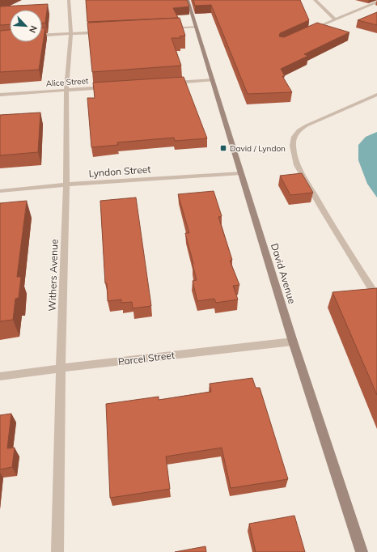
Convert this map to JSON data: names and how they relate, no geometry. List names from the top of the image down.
{
  "streets": {
    "main road": ["David Avenue"],
    "street": [
      "Alice Street",
      "Lyndon Street",
      "Withers Avenue",
      "Parcel Street"
    ]
  },
  "crossings": [
    ["Alice Street", "Withers Avenue"],
    ["Lyndon Street", "David Avenue"],
    ["Lyndon Street", "Withers Avenue"],
    ["David Avenue", "Parcel Street"],
    ["Withers Avenue", "Parcel Street"]
  ],
  "places": {
    "transit": ["David / Lyndon"]
  },
  "north": "bottom right"
}
